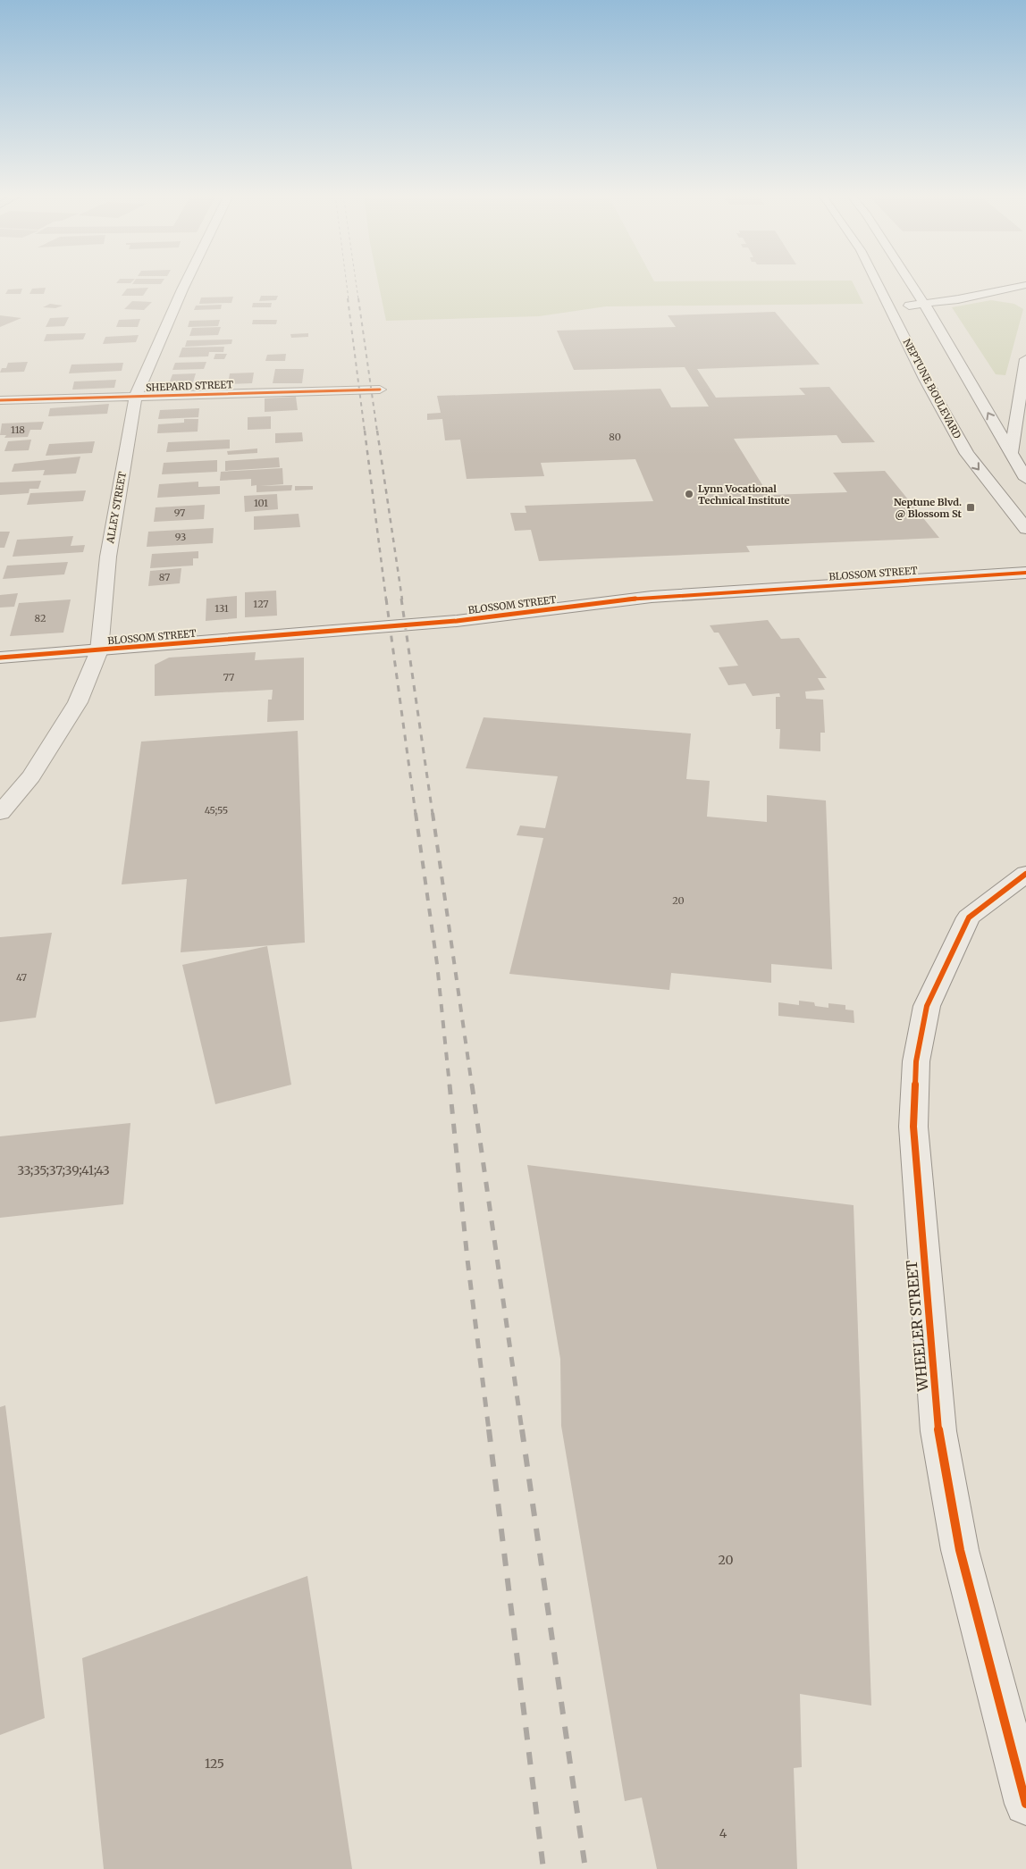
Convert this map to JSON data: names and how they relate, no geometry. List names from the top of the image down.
{
  "streets": {
    "street": [
      "SHEPARD STREET",
      "NEPTUNE BOULEVARD",
      "ALLEY STREET",
      "BLOSSOM STREET",
      "WHEELER STREET"
    ]
  },
  "crossings": [
    ["SHEPARD STREET", "ALLEY STREET"],
    ["ALLEY STREET", "BLOSSOM STREET"]
  ],
  "places": {
    "other": ["Lynn Vocational Technical Institute"],
    "transit": ["Neptune Blvd. @ Blossom St"]
  },
  "house_numbers": [
    "118",
    "80",
    "101",
    "97",
    "93",
    "87",
    "127",
    "131",
    "82",
    "77",
    "45;55",
    "20",
    "47",
    "33;35;37;39;41;43",
    "20",
    "125",
    "4"
  ]
}
